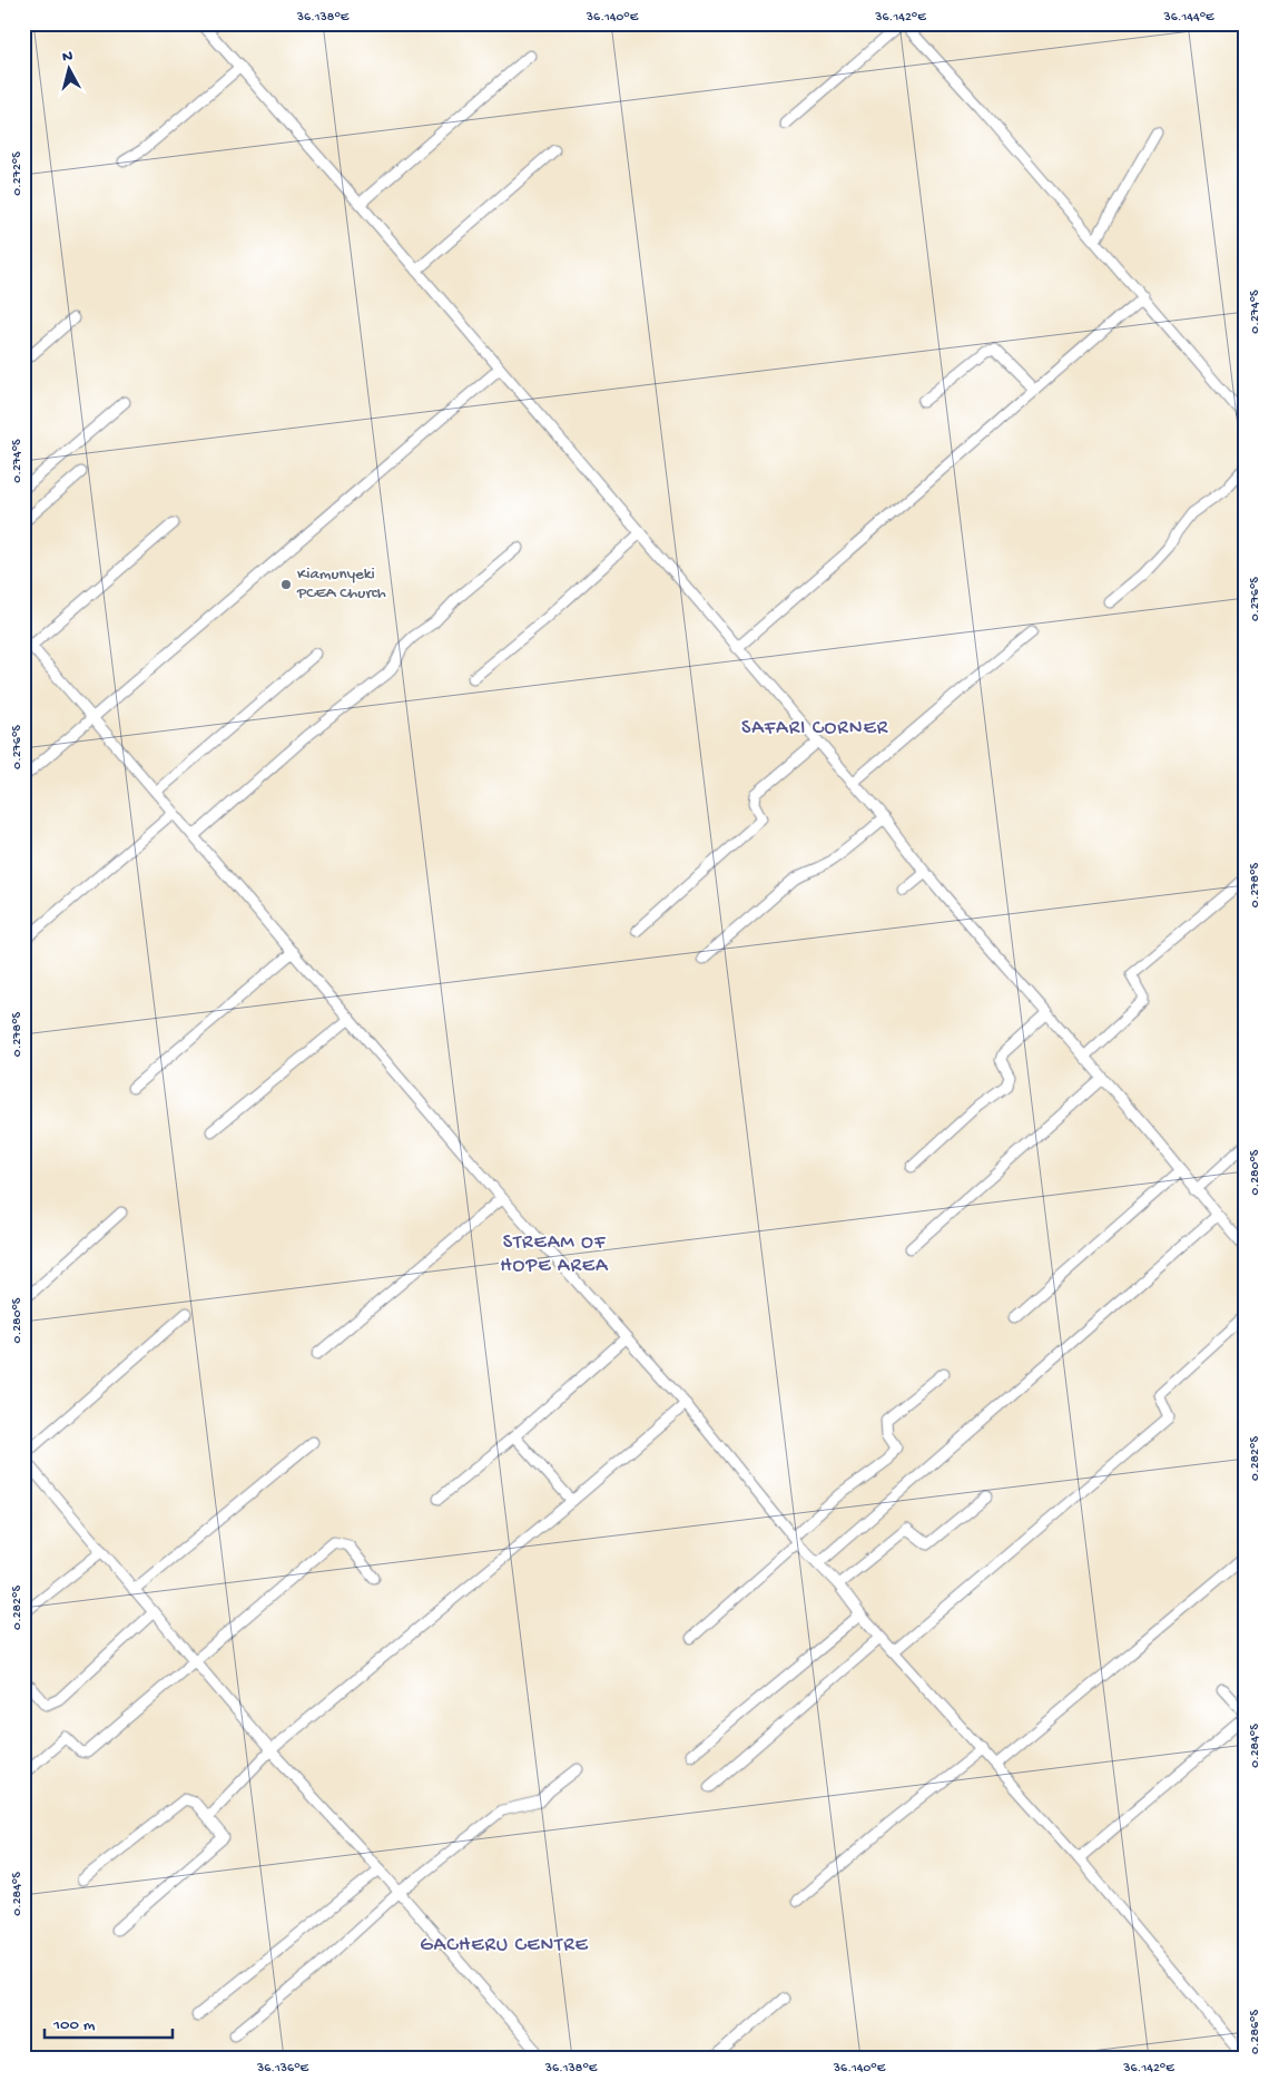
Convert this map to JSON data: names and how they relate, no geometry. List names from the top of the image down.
{
  "districts": ["SAFARI CORNER", "STREAM OF HOPE AREA", "GACHERU CENTRE"],
  "places": ["Kiamunyeki PCEA Church"],
  "scale_bar": "100 m",
  "north": "top",
  "coordinates": [
    "36.138°E",
    "36.140°E",
    "36.142°E",
    "36.144°E",
    "0.272°S",
    "0.274°S",
    "0.276°S",
    "0.278°S",
    "0.280°S",
    "0.282°S",
    "0.284°S",
    "0.286°S",
    "36.136°E"
  ]
}
